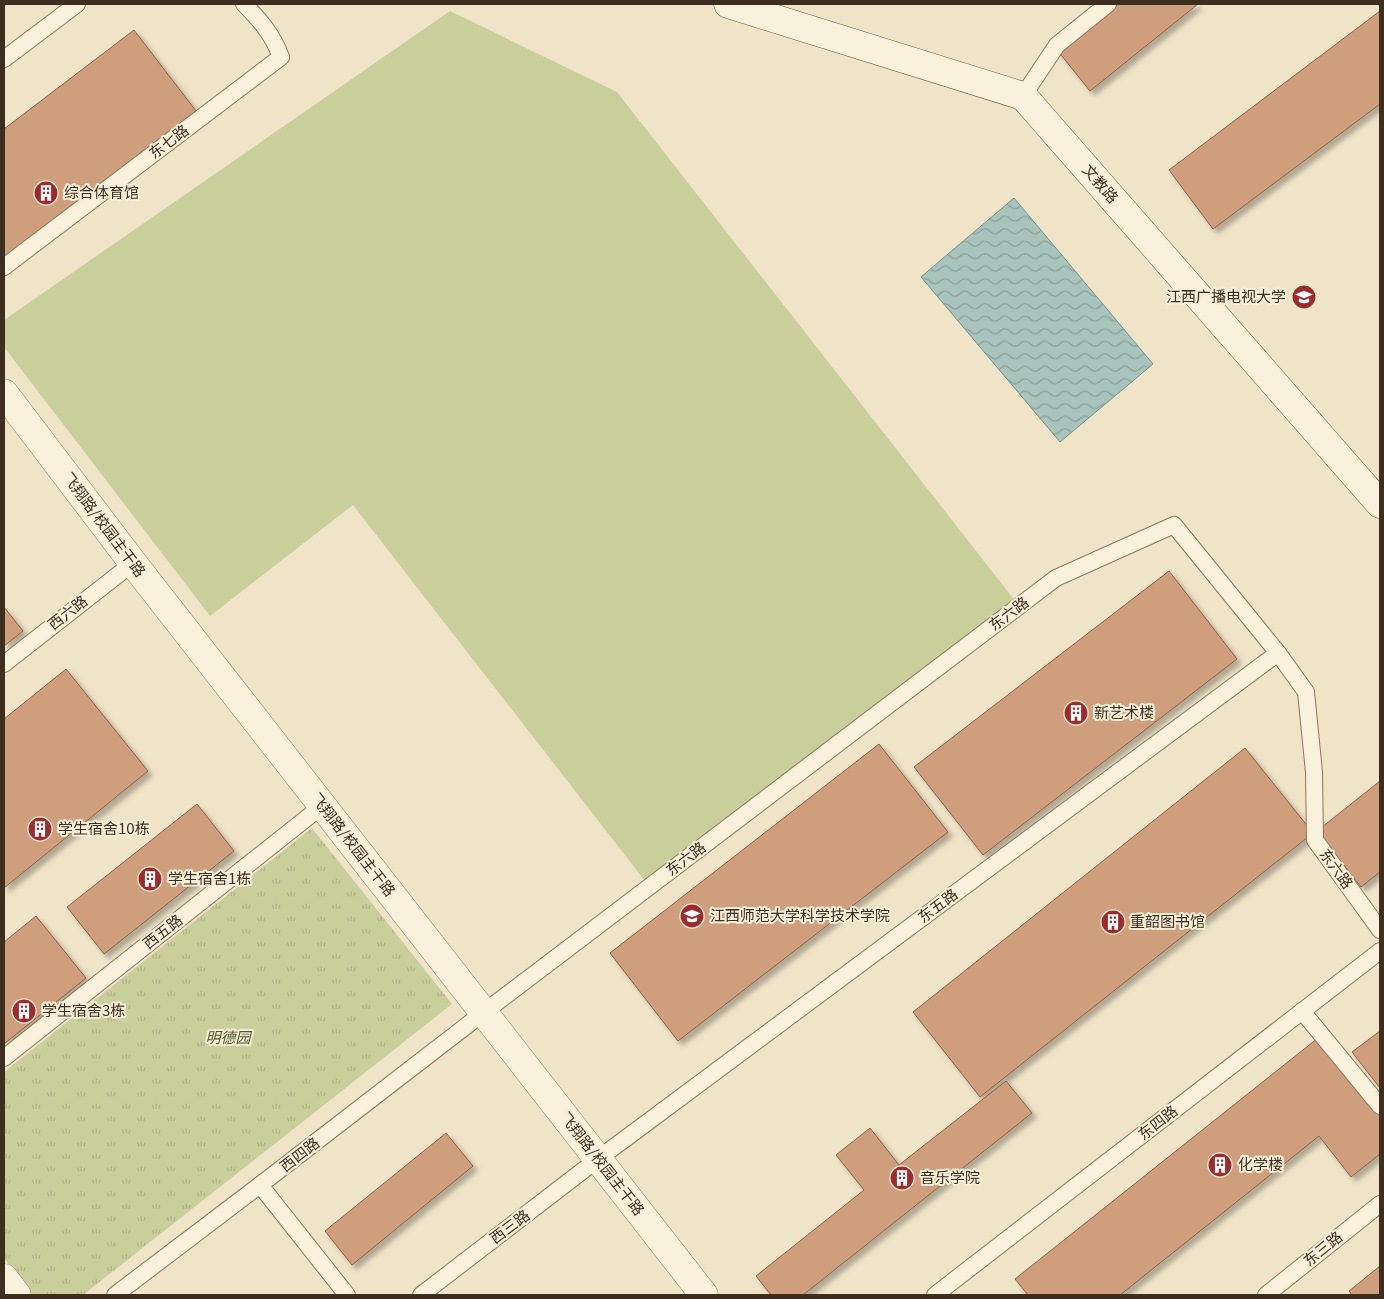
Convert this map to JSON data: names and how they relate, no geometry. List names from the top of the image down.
{
  "streets": {
    "street": ["文教路", "飞翔路/校园主干路"],
    "lane": [
      "东七路",
      "西六路",
      "东六路",
      "东五路",
      "西五路",
      "东四路",
      "西四路",
      "西三路",
      "东三路"
    ]
  },
  "crossings": [
    ["飞翔路/校园主干路", "西六路"],
    ["飞翔路/校园主干路", "东六路"],
    ["飞翔路/校园主干路", "东五路"],
    ["飞翔路/校园主干路", "西五路"],
    ["飞翔路/校园主干路", "西四路"],
    ["飞翔路/校园主干路", "西三路"],
    ["东六路", "东五路"],
    ["东六路", "西四路"],
    ["东五路", "西三路"]
  ],
  "parks": ["明德园"],
  "places": {
    "building": [
      "综合体育馆",
      "新艺术楼",
      "学生宿舍10栋",
      "学生宿舍1栋",
      "重韶图书馆",
      "学生宿舍3栋",
      "化学楼",
      "音乐学院"
    ],
    "school or university": ["江西广播电视大学", "江西师范大学科学技术学院"]
  }
}
